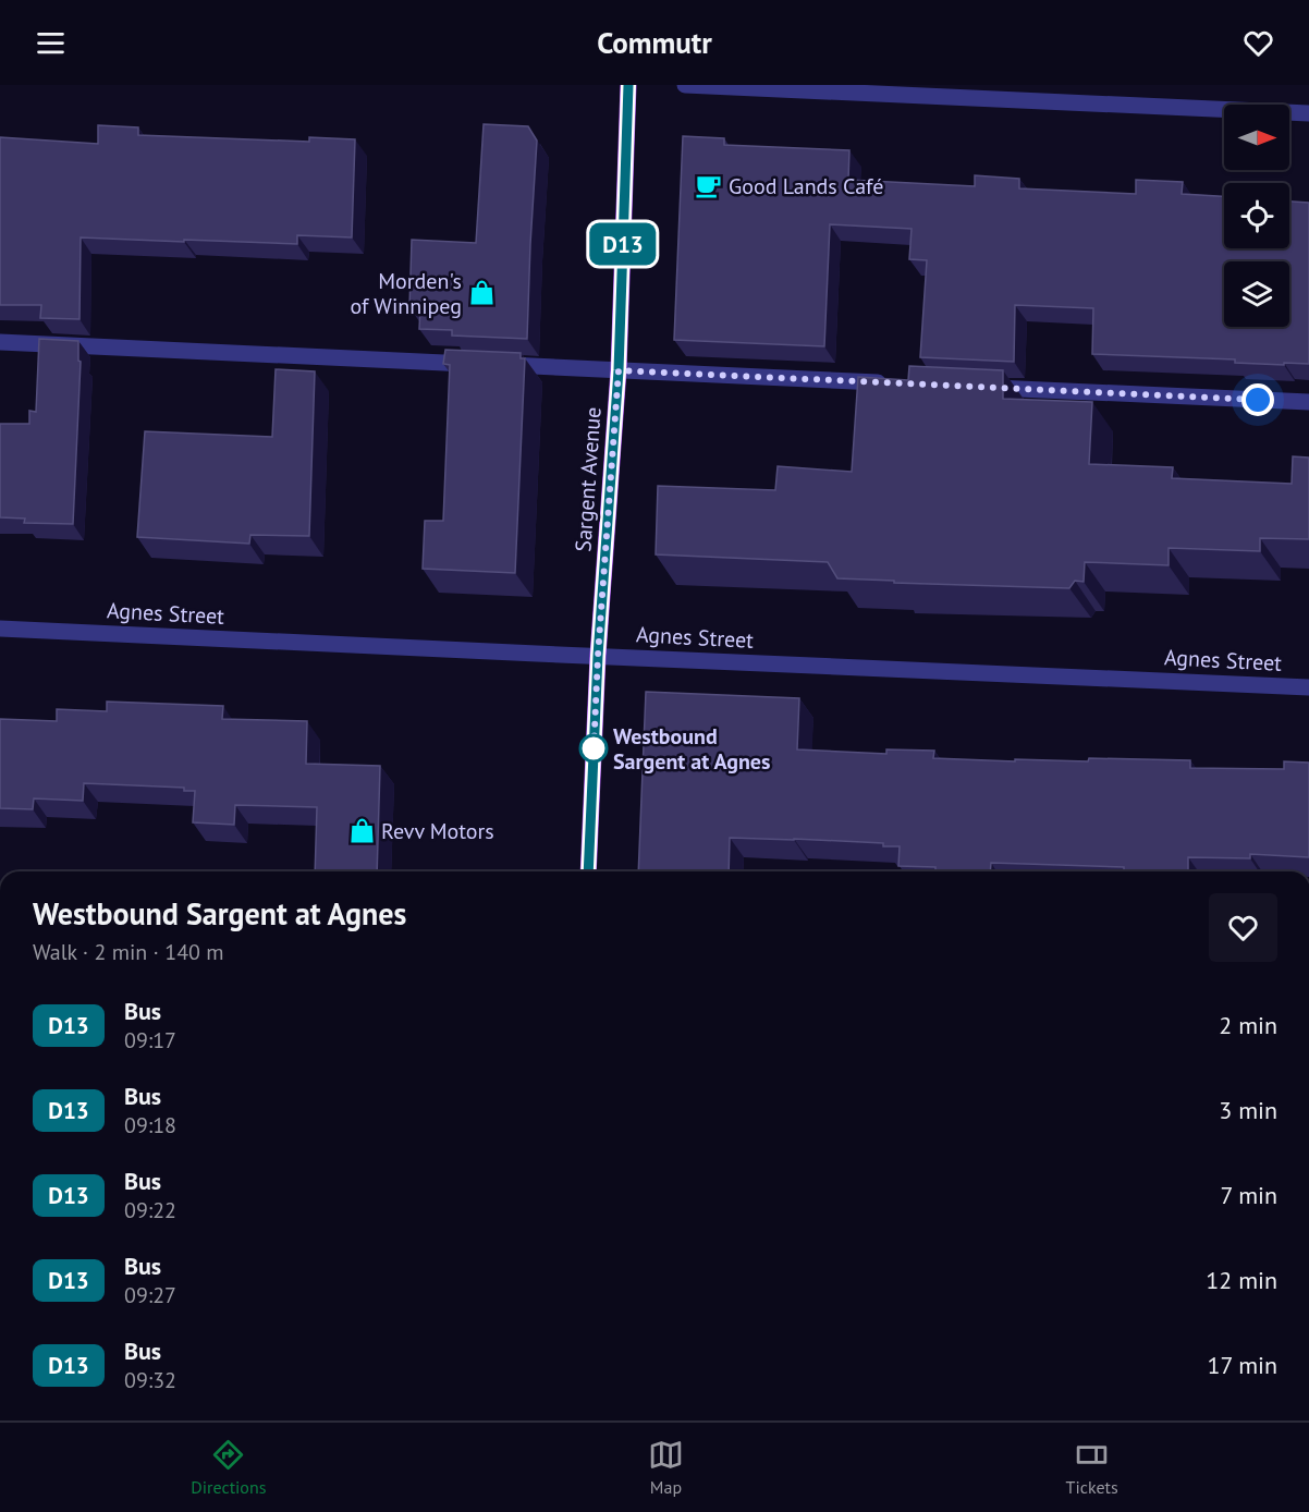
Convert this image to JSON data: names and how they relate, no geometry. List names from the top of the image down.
{
  "streets": {
    "main road": ["Sargent Avenue"],
    "street": ["Agnes Street"]
  },
  "crossings": [
    ["Sargent Avenue", "Agnes Street"]
  ],
  "places": {
    "cafe": ["Good Lands Café"],
    "shop": ["Morden's of Winnipeg", "Revv Motors"],
    "other": ["Westbound Sargent at Agnes"]
  },
  "lines": ["bus line D13"],
  "north": "right",
  "page": {
    "header": "Commutr",
    "on_map": "D13",
    "heading": ["Westbound Sargent at Agnes", "Walk · 2 min · 140 m"],
    "list": [
      {
        "mark": "D13",
        "name": "Bus",
        "note": "09:17",
        "value": "2 min"
      },
      {
        "mark": "D13",
        "name": "Bus",
        "note": "09:18",
        "value": "3 min"
      },
      {
        "mark": "D13",
        "name": "Bus",
        "note": "09:22",
        "value": "7 min"
      },
      {
        "mark": "D13",
        "name": "Bus",
        "note": "09:27",
        "value": "12 min"
      },
      {
        "mark": "D13",
        "name": "Bus",
        "note": "09:32",
        "value": "17 min"
      }
    ],
    "tabs": ["Directions", "Map", "Tickets"]
  }
}
